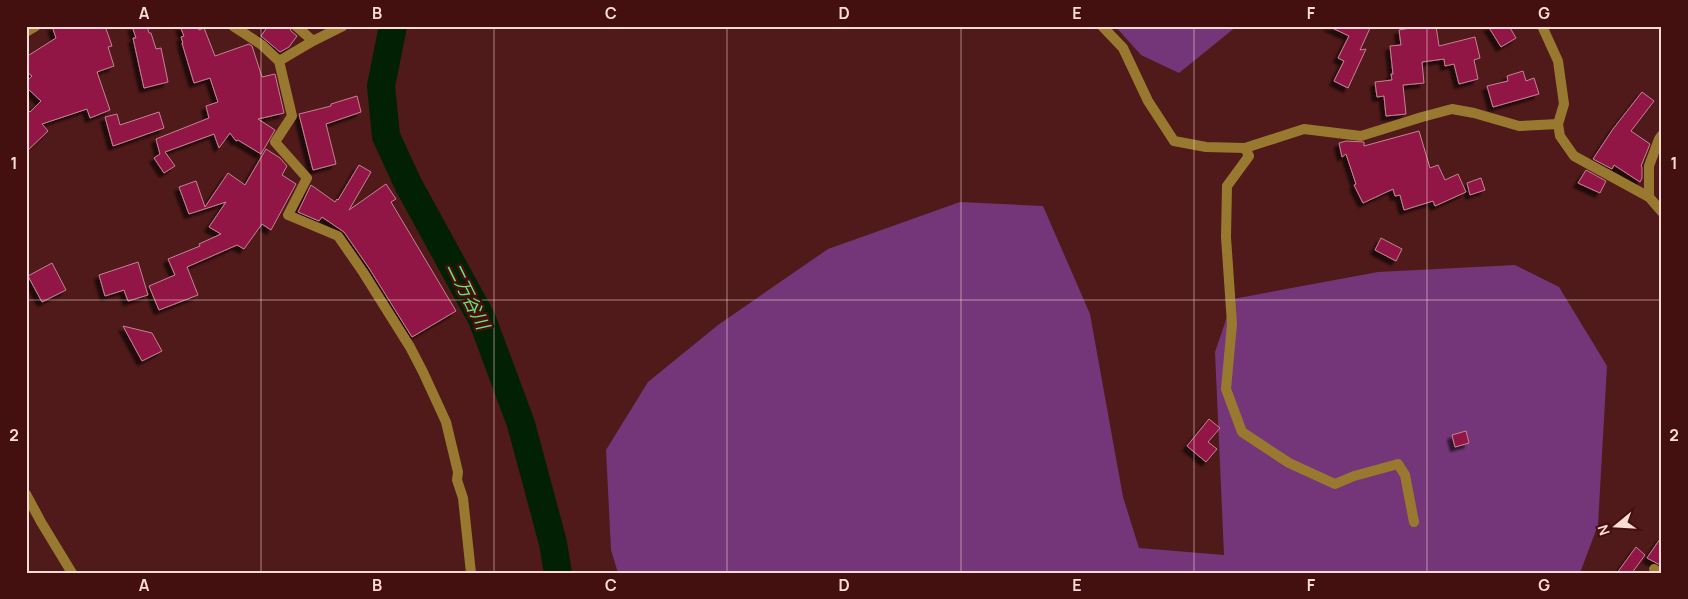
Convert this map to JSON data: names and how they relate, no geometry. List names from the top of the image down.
{
  "water": ["二万谷川"],
  "north": "left",
  "grid": {
    "columns": [
      "A",
      "B",
      "C",
      "D",
      "E",
      "F",
      "G"
    ],
    "rows": ["1", "2"]
  }
}
